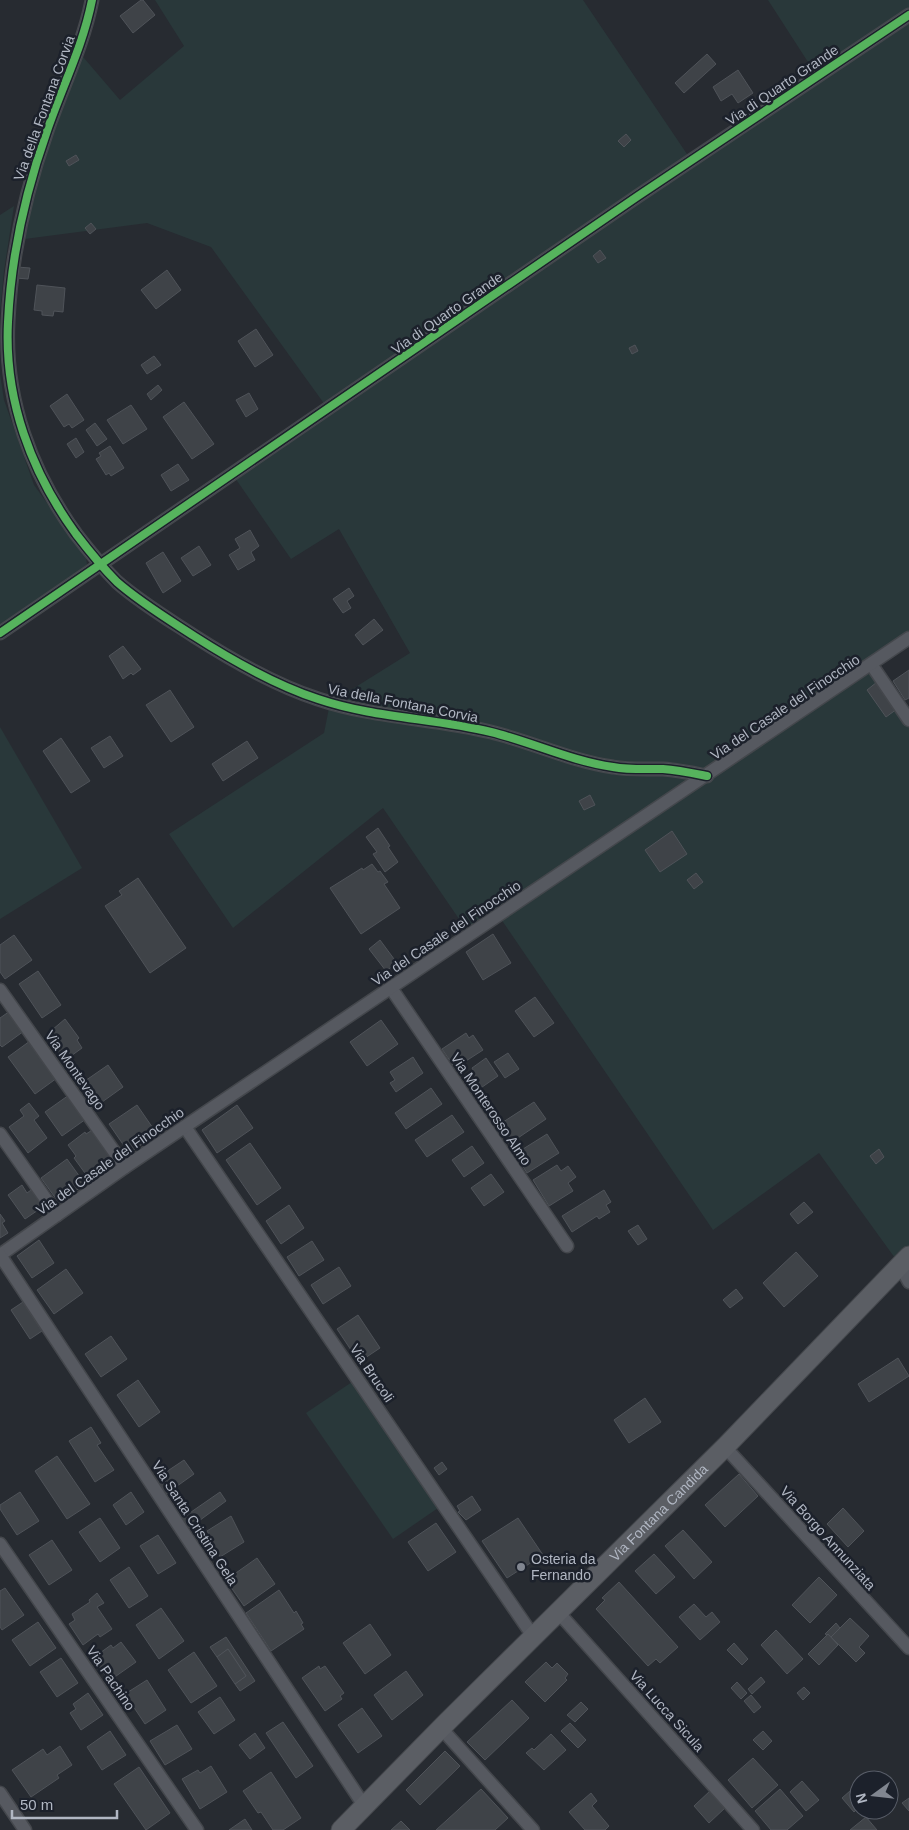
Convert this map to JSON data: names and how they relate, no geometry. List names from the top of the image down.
{
  "streets": {
    "main road": ["Via Fontana Candida"],
    "street": [
      "Via di Quarto Grande",
      "Via della Fontana Corvia",
      "Via del Casale del Finocchio",
      "Via Montevago",
      "Via Monterosso Almo",
      "Via Brucoli",
      "Via Santa Cristina Gela",
      "Via Borgo Annunziata",
      "Via Pachino",
      "Via Lucca Sicula"
    ]
  },
  "crossings": [
    ["Via di Quarto Grande", "Via della Fontana Corvia"],
    ["Via della Fontana Corvia", "Via del Casale del Finocchio"],
    ["Via del Casale del Finocchio", "Via Montevago"],
    ["Via del Casale del Finocchio", "Via Monterosso Almo"],
    ["Via del Casale del Finocchio", "Via Brucoli"],
    ["Via del Casale del Finocchio", "Via Santa Cristina Gela"],
    ["Via Brucoli", "Via Fontana Candida"],
    ["Via Fontana Candida", "Via Santa Cristina Gela"],
    ["Via Fontana Candida", "Via Borgo Annunziata"],
    ["Via Fontana Candida", "Via Lucca Sicula"]
  ],
  "places": ["Osteria da Fernando"],
  "scale_bar": "50 m",
  "north": "left"
}
